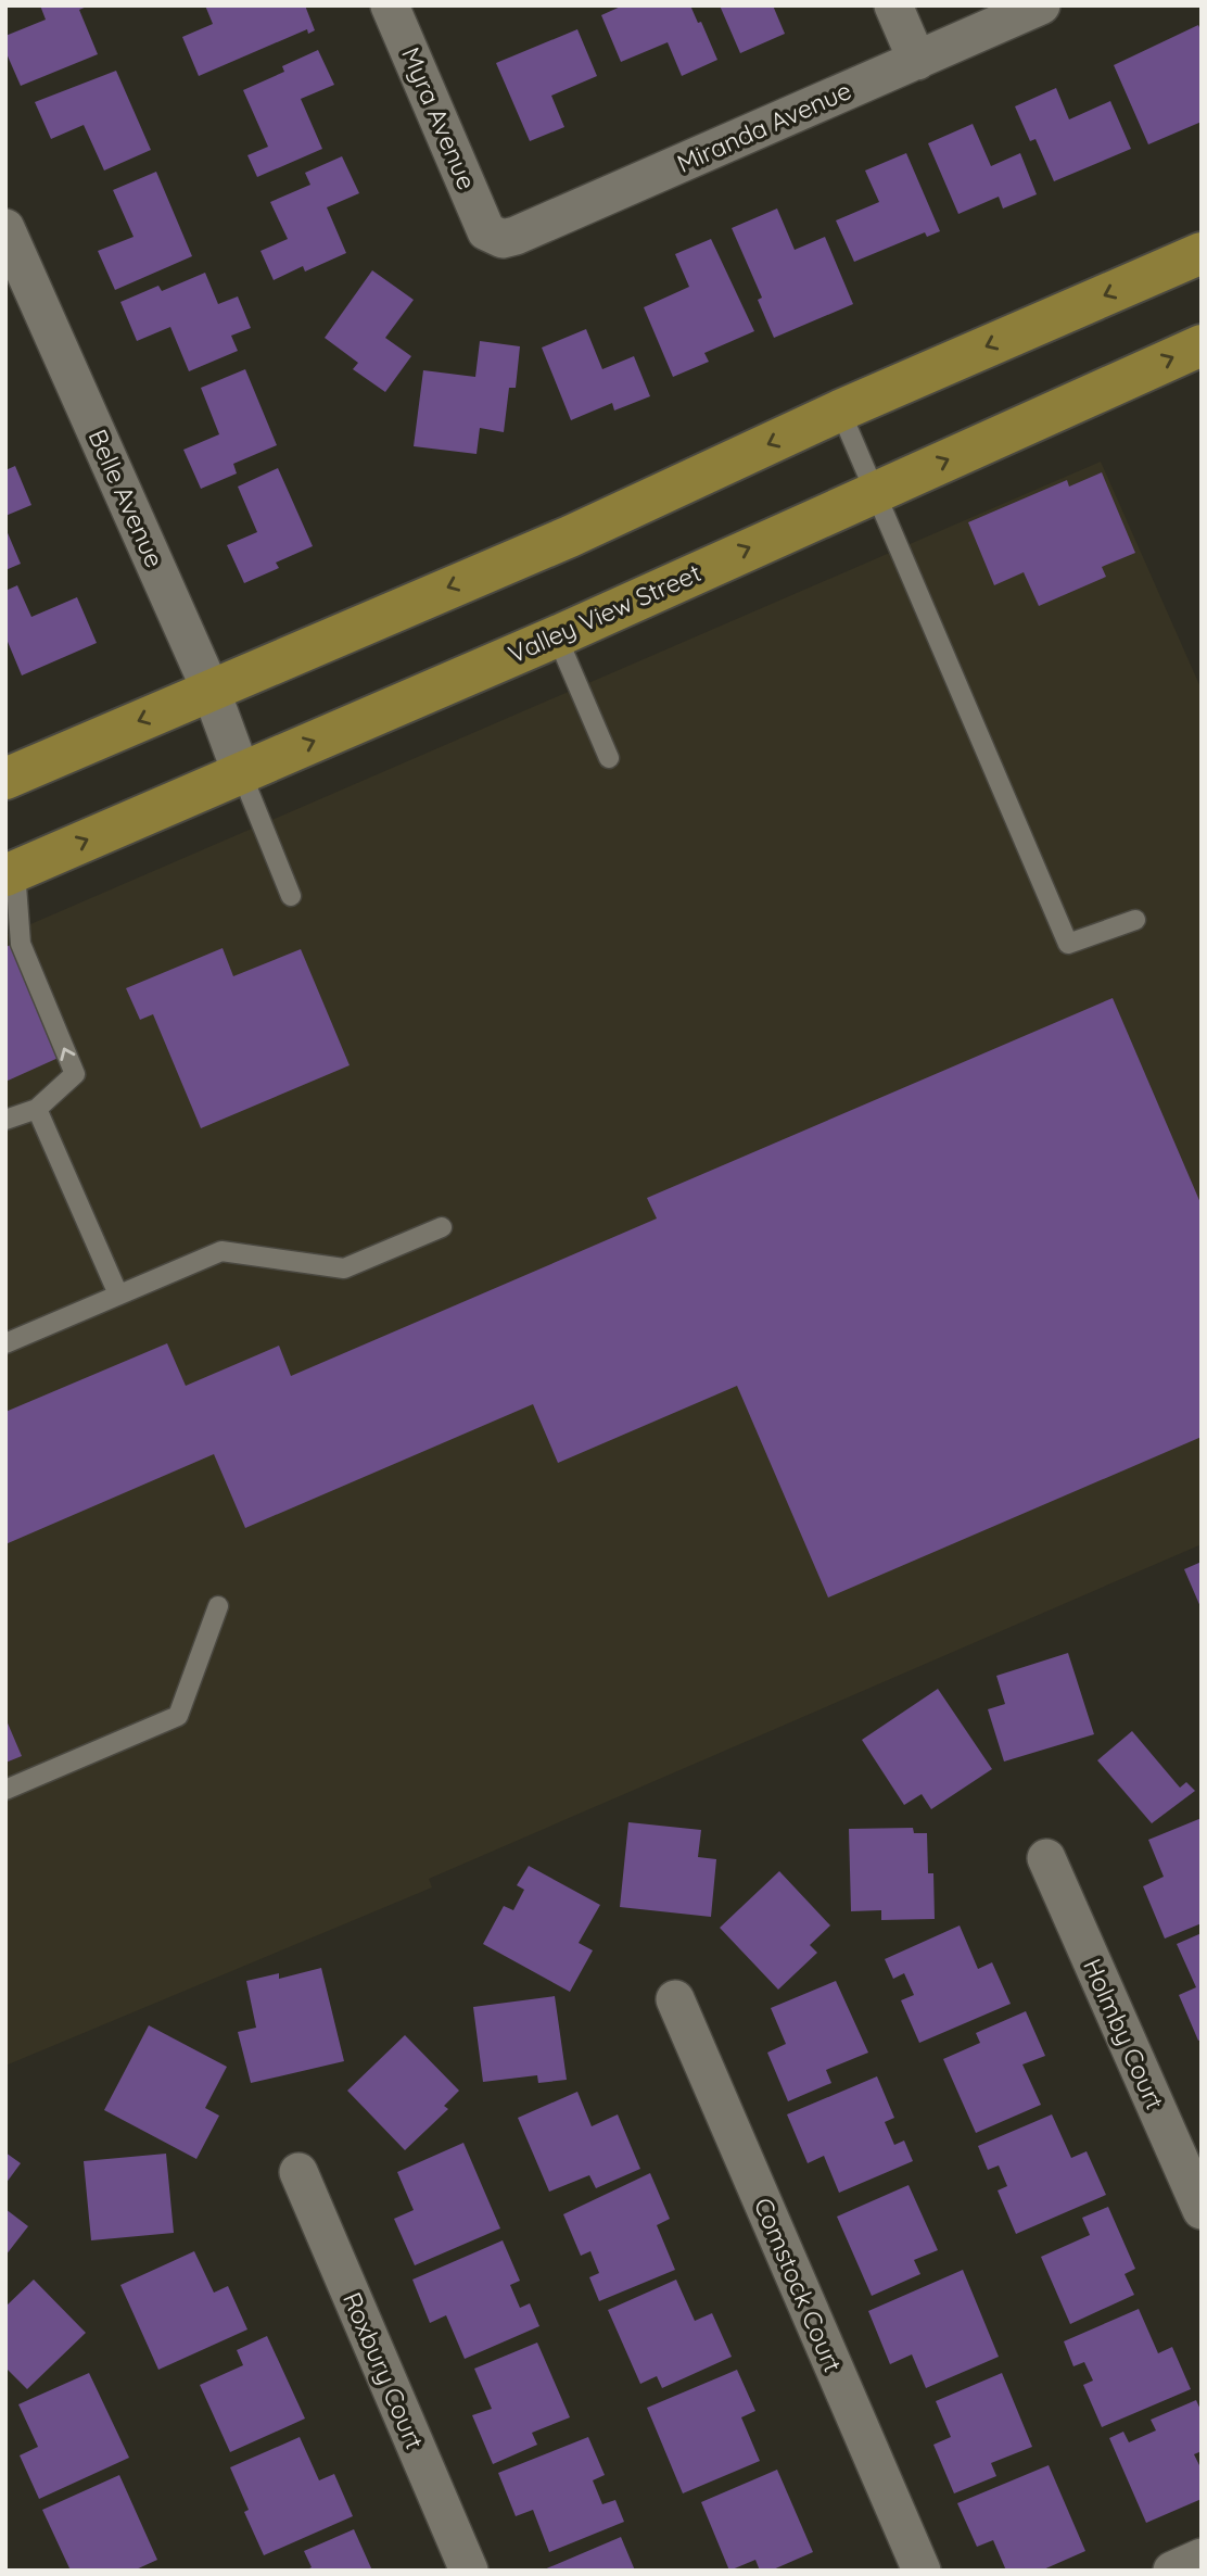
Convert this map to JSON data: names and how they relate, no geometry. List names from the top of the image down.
{
  "streets": {
    "main road": ["Valley View Street"],
    "street": [
      "Myra Avenue",
      "Miranda Avenue",
      "Belle Avenue",
      "Holmby Court",
      "Comstock Court",
      "Roxbury Court"
    ]
  },
  "crossings": [
    ["Myra Avenue", "Miranda Avenue"],
    ["Belle Avenue", "Valley View Street"]
  ]
}
